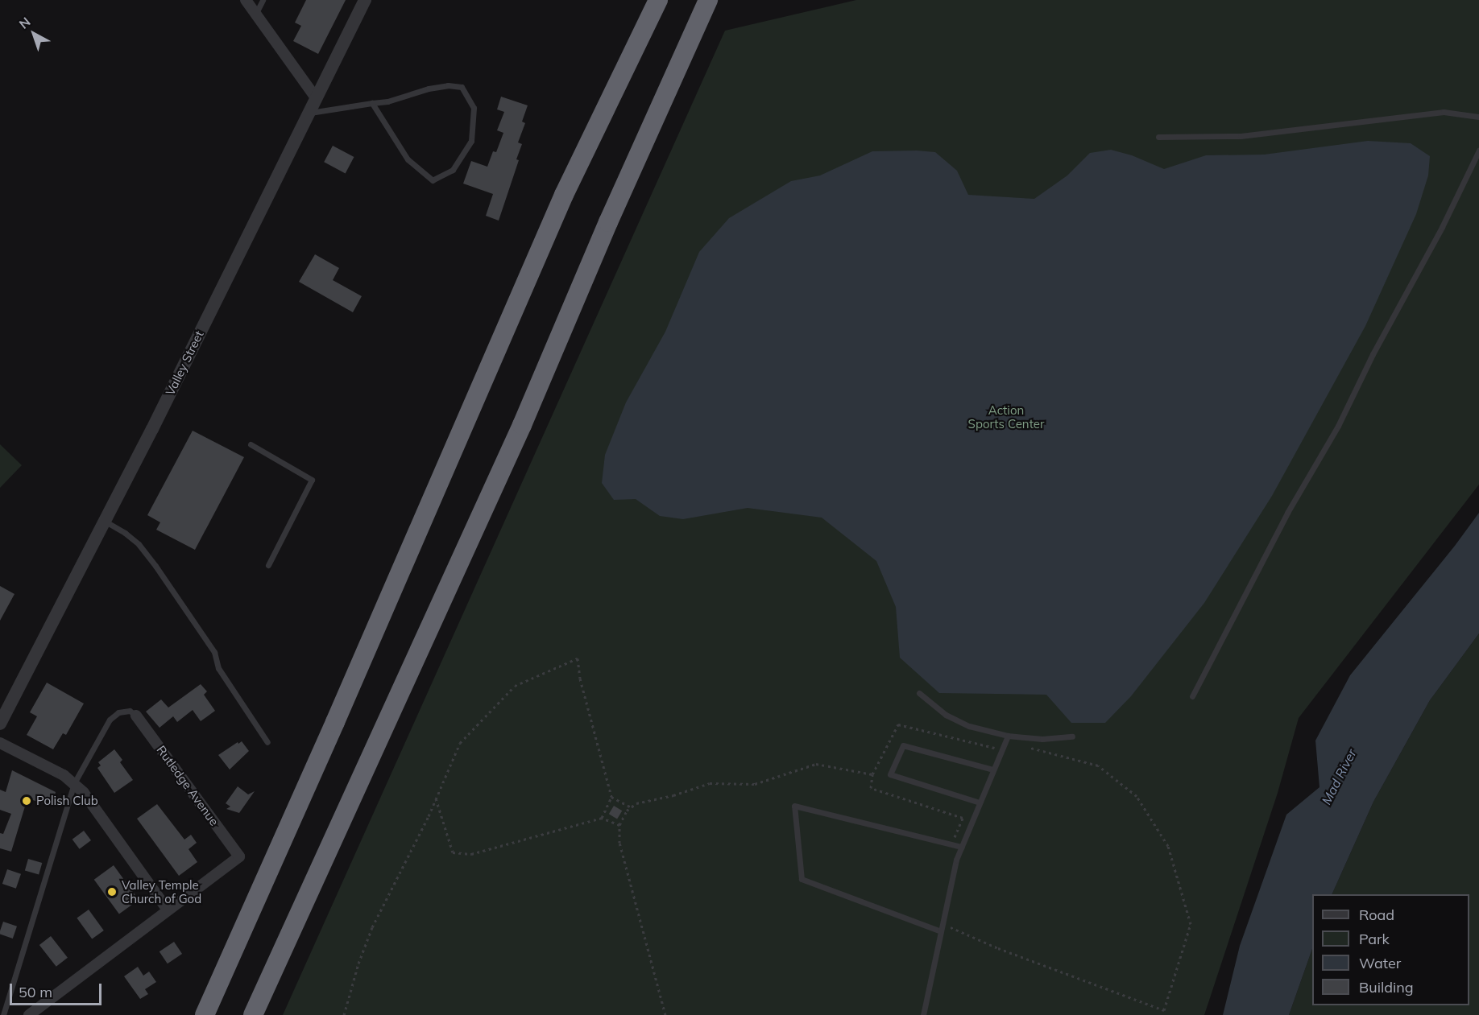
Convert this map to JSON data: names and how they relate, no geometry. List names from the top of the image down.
{
  "streets": {
    "street": ["Valley Street", "Rutledge Avenue"]
  },
  "water": ["Mad River"],
  "parks": ["Action Sports Center"],
  "places": ["Polish Club", "Valley Temple Church of God"],
  "legend": [
    "Road",
    "Park",
    "Water",
    "Building"
  ],
  "scale_bar": "50 m",
  "north": "top left"
}
